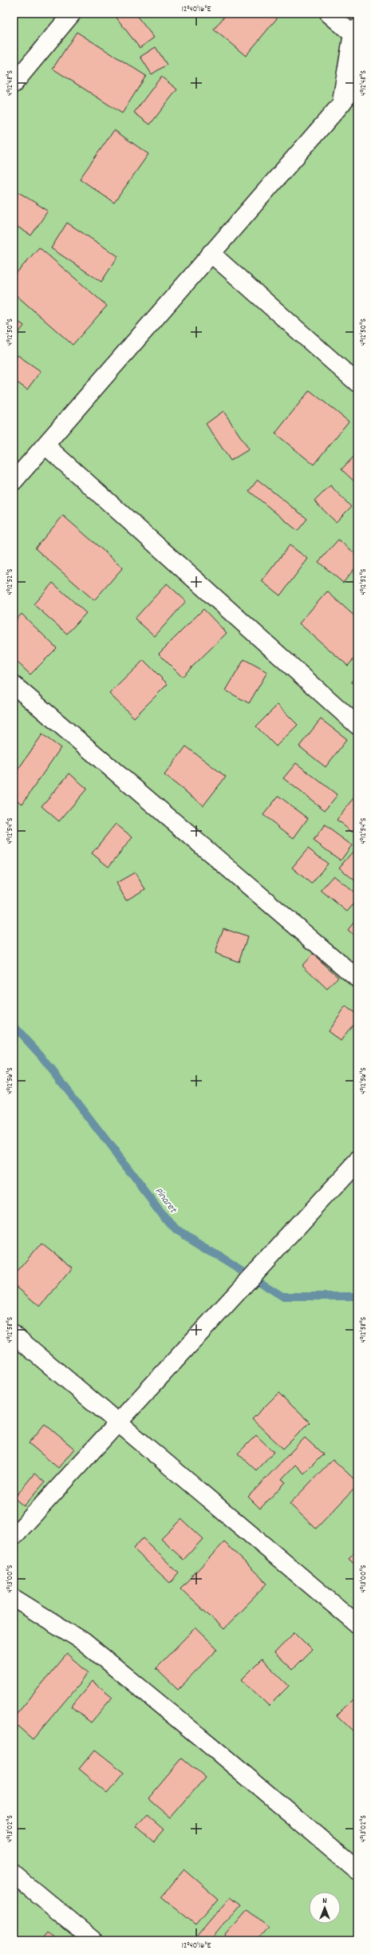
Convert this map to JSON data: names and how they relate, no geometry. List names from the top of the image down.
{
  "water": ["Pinaret"],
  "north": "top",
  "coordinates": [
    "12°40'16\"E",
    "4°12'48\"S",
    "4°12'50\"S",
    "4°12'52\"S",
    "4°12'54\"S",
    "4°12'56\"S",
    "4°12'58\"S",
    "4°13'00\"S",
    "4°13'02\"S"
  ]
}
